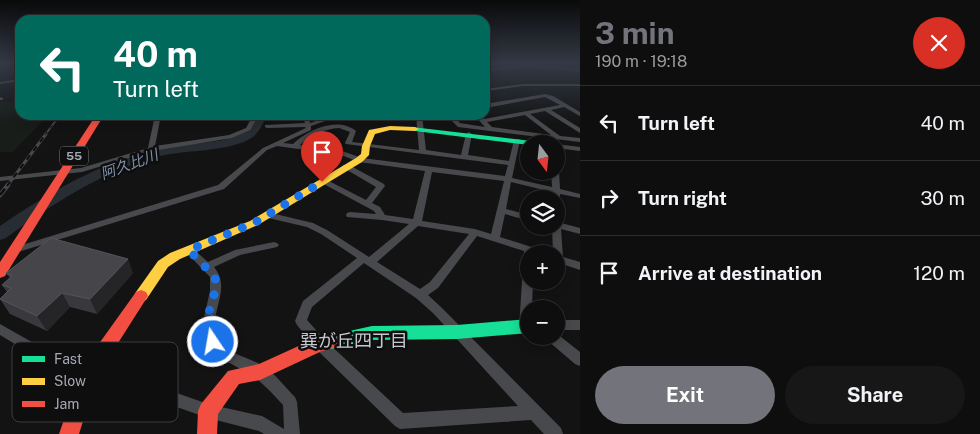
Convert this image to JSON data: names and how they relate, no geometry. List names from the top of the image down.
{
  "streets": {
    "street": ["55"]
  },
  "districts": ["巽が丘四丁目"],
  "water": ["阿久比川"],
  "legend": ["Fast", "Slow", "Jam"],
  "north": "bottom",
  "page": {
    "heading": ["3 min", "190 m · 19:18"],
    "turn": ["40 m", "Turn left"],
    "list": [
      {
        "name": "Turn left",
        "value": "40 m"
      },
      {
        "name": "Turn right",
        "value": "30 m"
      },
      {
        "name": "Arrive at destination",
        "value": "120 m"
      }
    ],
    "map_buttons": ["+", "−"],
    "buttons": ["Exit", "Share"]
  }
}
